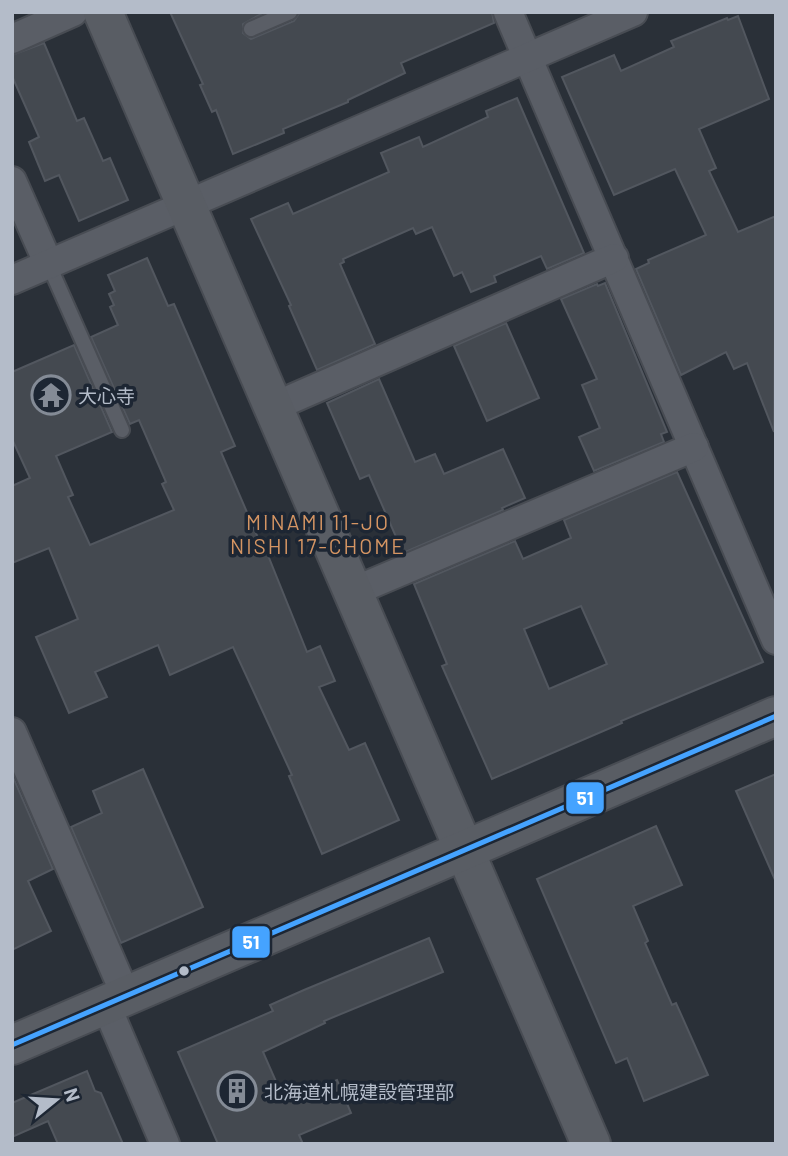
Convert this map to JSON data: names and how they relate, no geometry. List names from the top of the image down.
{
  "districts": ["MINAMI 11-JO NISHI 17-CHOME"],
  "places": {
    "temple": ["大心寺"],
    "building": ["北海道札幌建設管理部"]
  },
  "lines": ["transit line 51"],
  "north": "right"
}
